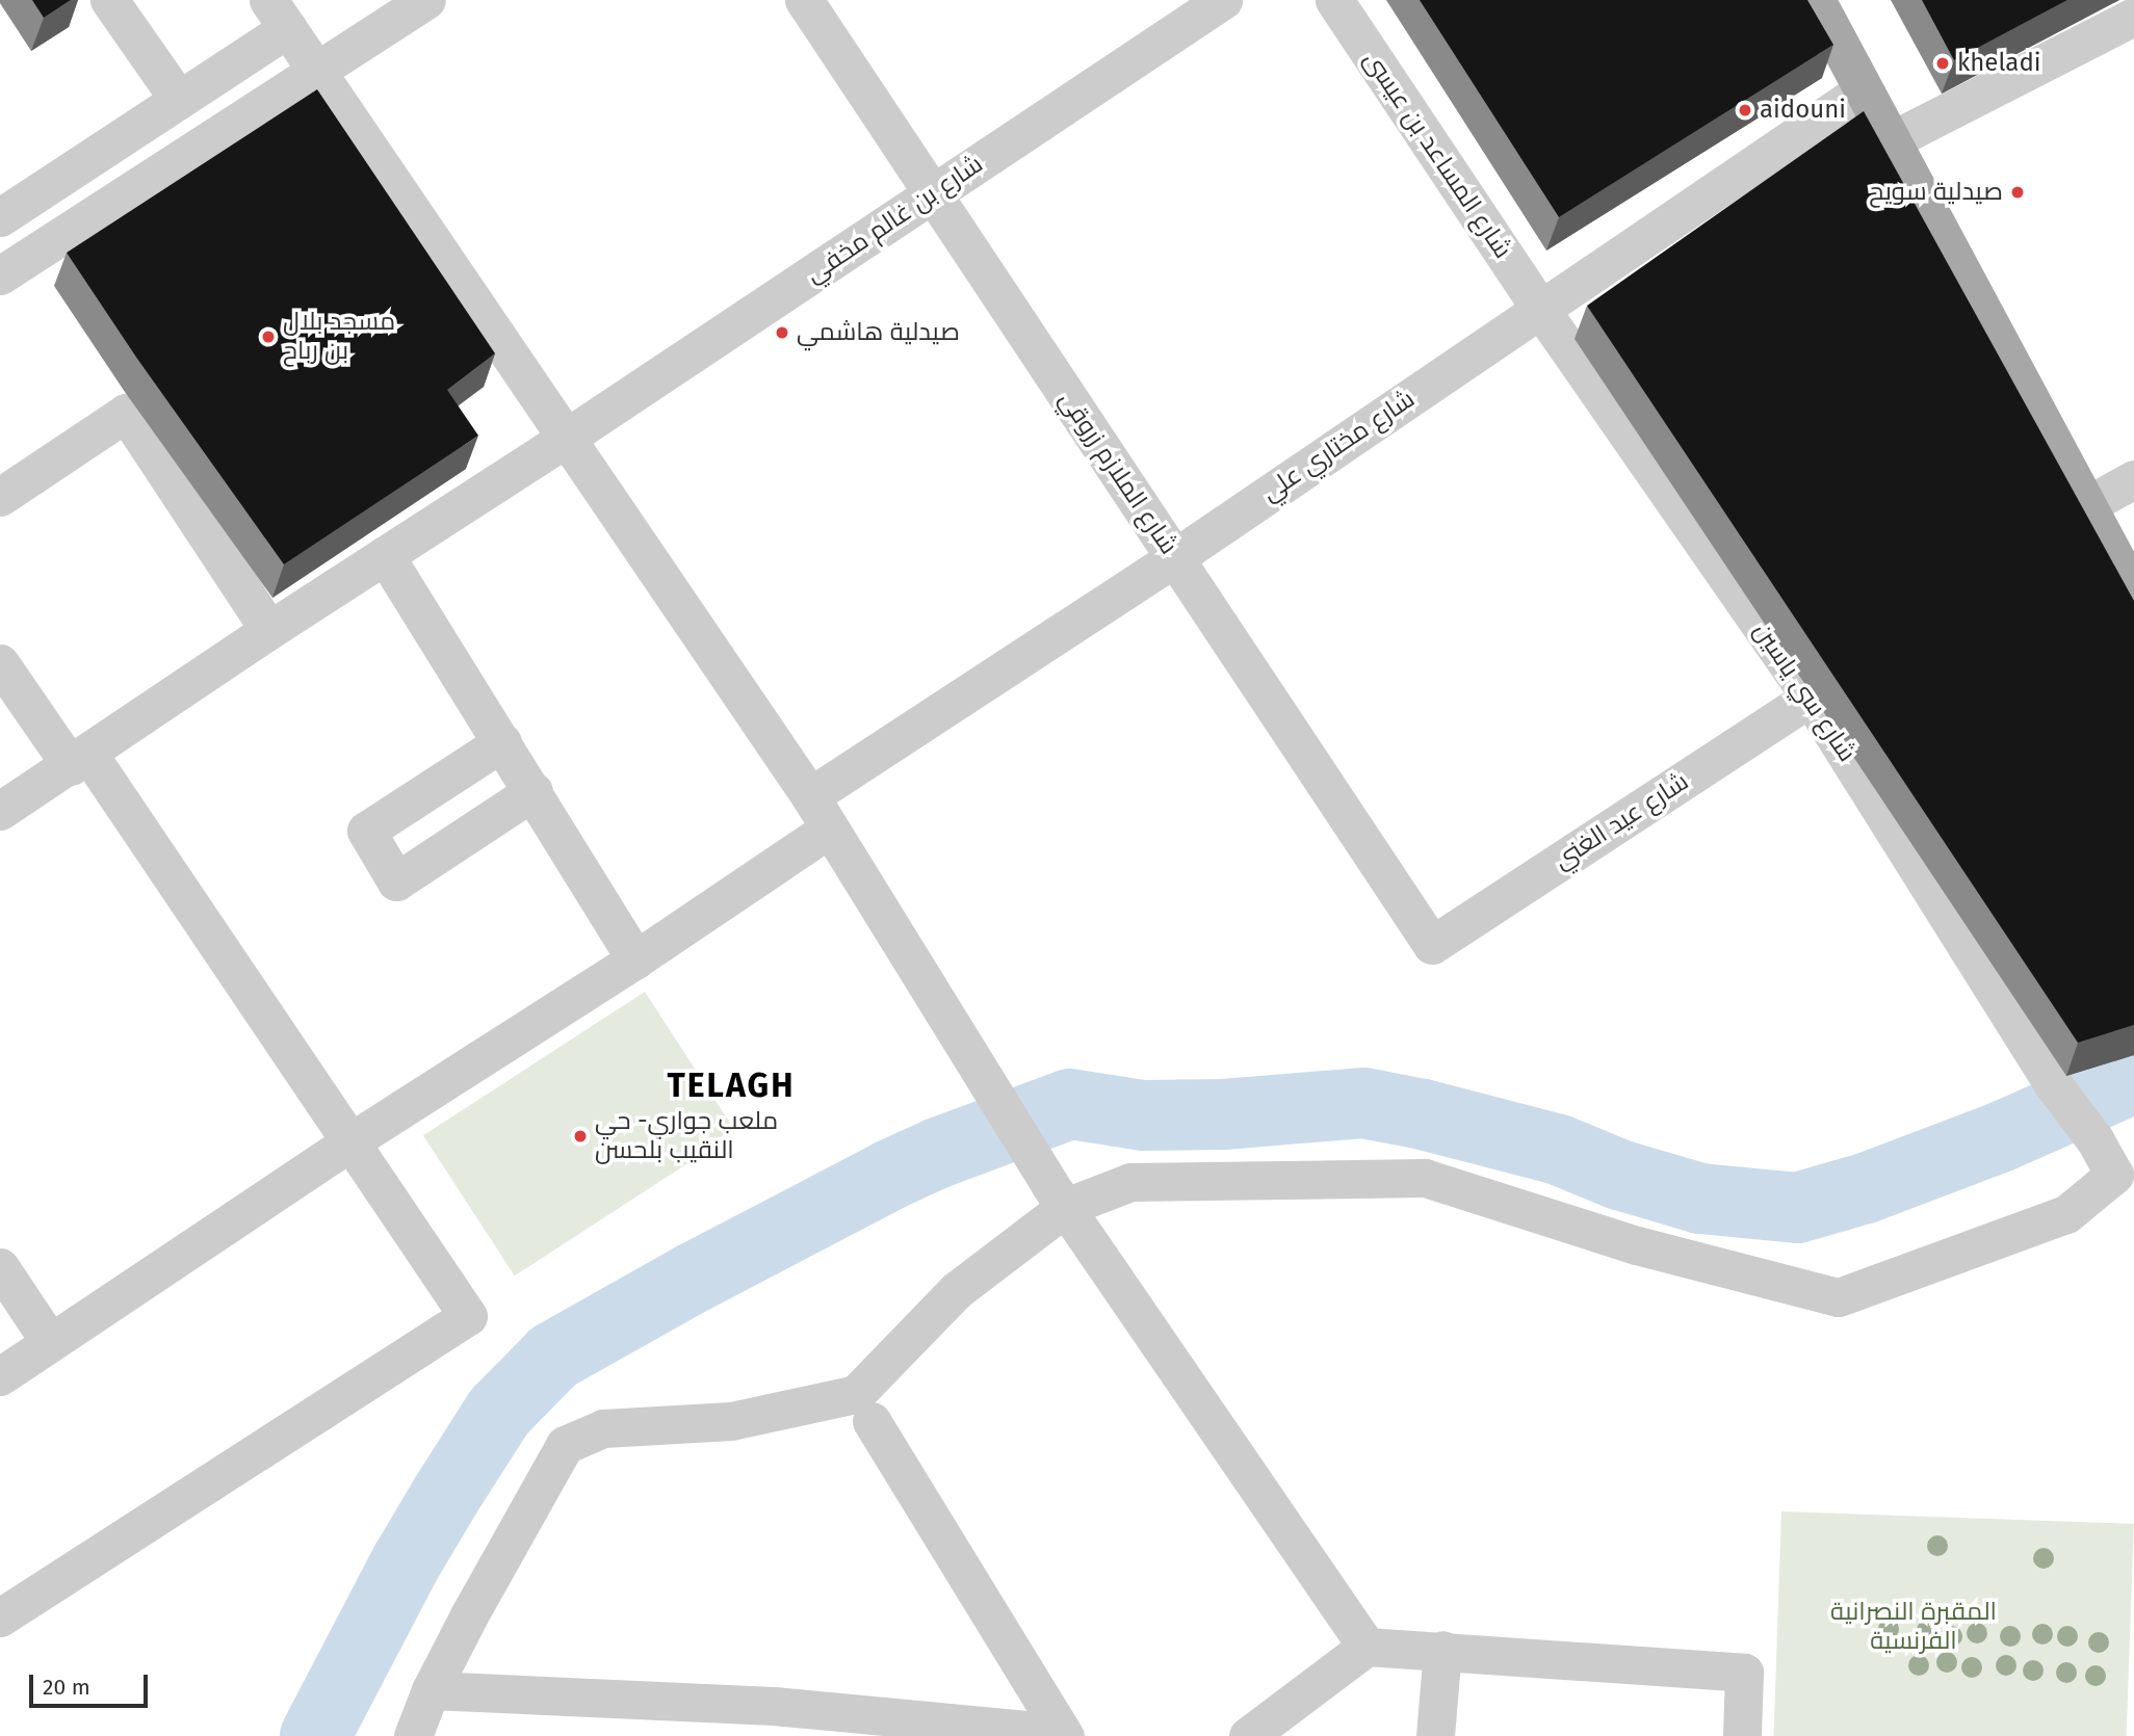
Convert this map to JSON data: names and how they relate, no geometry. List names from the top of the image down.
{
  "streets": {
    "street": [
      "شارع المساعد بن عيسى",
      "شارع بن غالم مخفي",
      "شارع مختاري علي",
      "شارع الملازم زروقي",
      "شارع سي ياسين",
      "شارع عيد الغني"
    ]
  },
  "crossings": [
    ["شارع المساعد بن عيسى", "شارع مختاري علي"],
    ["شارع المساعد بن عيسى", "شارع سي ياسين"],
    ["شارع بن غالم مخفي", "شارع الملازم زروقي"],
    ["شارع مختاري علي", "شارع الملازم زروقي"],
    ["شارع مختاري علي", "شارع سي ياسين"],
    ["شارع الملازم زروقي", "شارع عيد الغني"],
    ["شارع سي ياسين", "شارع عيد الغني"]
  ],
  "districts": ["TELAGH"],
  "parks": ["المقبرة النصرانية الفرنسية"],
  "places": [
    "kheladi",
    "aidouni",
    "صيدلية سويح",
    "صيدلية هاشمي",
    "مسجد بلال بن رباح",
    "ملعب جواري- حي النقيب بلحسن"
  ],
  "scale_bar": "20 m"
}
